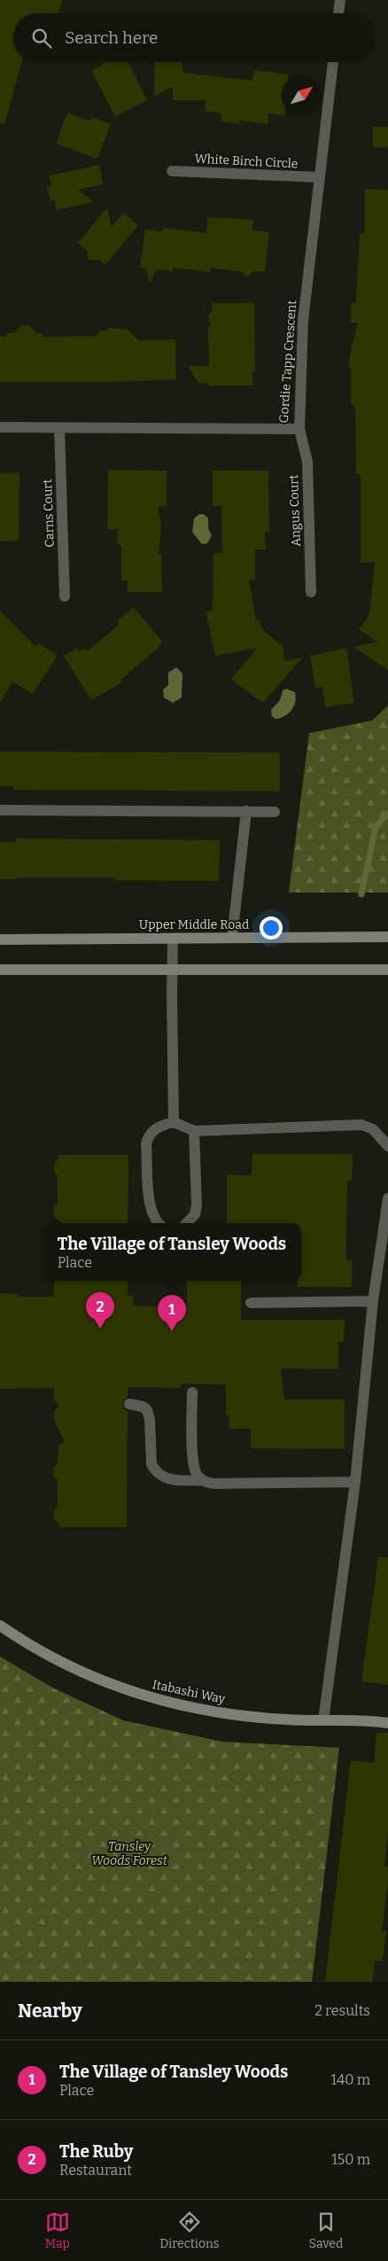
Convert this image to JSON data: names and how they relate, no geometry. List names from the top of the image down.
{
  "streets": {
    "main road": ["Upper Middle Road", "Itabashi Way"],
    "street": [
      "White Birch Circle",
      "Gordie Tapp Crescent",
      "Angus Court",
      "Carns Court"
    ]
  },
  "crossings": [
    ["White Birch Circle", "Gordie Tapp Crescent"],
    ["Gordie Tapp Crescent", "Angus Court"],
    ["Gordie Tapp Crescent", "Carns Court"]
  ],
  "parks": ["Tansley Woods Forest"],
  "north": "top right",
  "page": {
    "search": "Search here",
    "popup": ["The Village of Tansley Woods", "Place"],
    "pins": ["2", "1"],
    "heading": ["Nearby", "2 results"],
    "list": [
      {
        "mark": "1",
        "name": "The Village of Tansley Woods",
        "note": "Place",
        "value": "140 m"
      },
      {
        "mark": "2",
        "name": "The Ruby",
        "note": "Restaurant",
        "value": "150 m"
      }
    ],
    "nav": ["Map", "Directions", "Saved"]
  }
}
